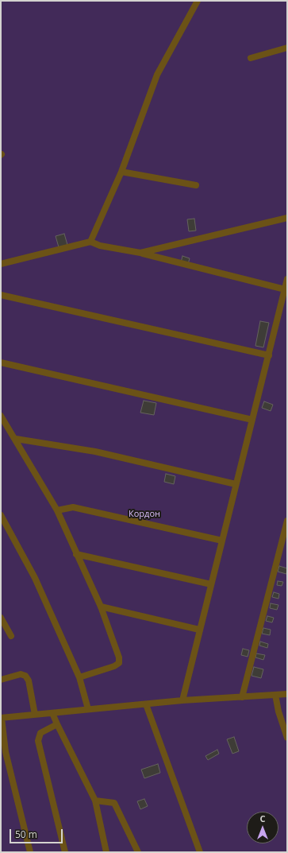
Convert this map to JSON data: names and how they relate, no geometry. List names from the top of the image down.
{
  "parks": ["Кордон"],
  "scale_bar": "50 m",
  "north": "top"
}
